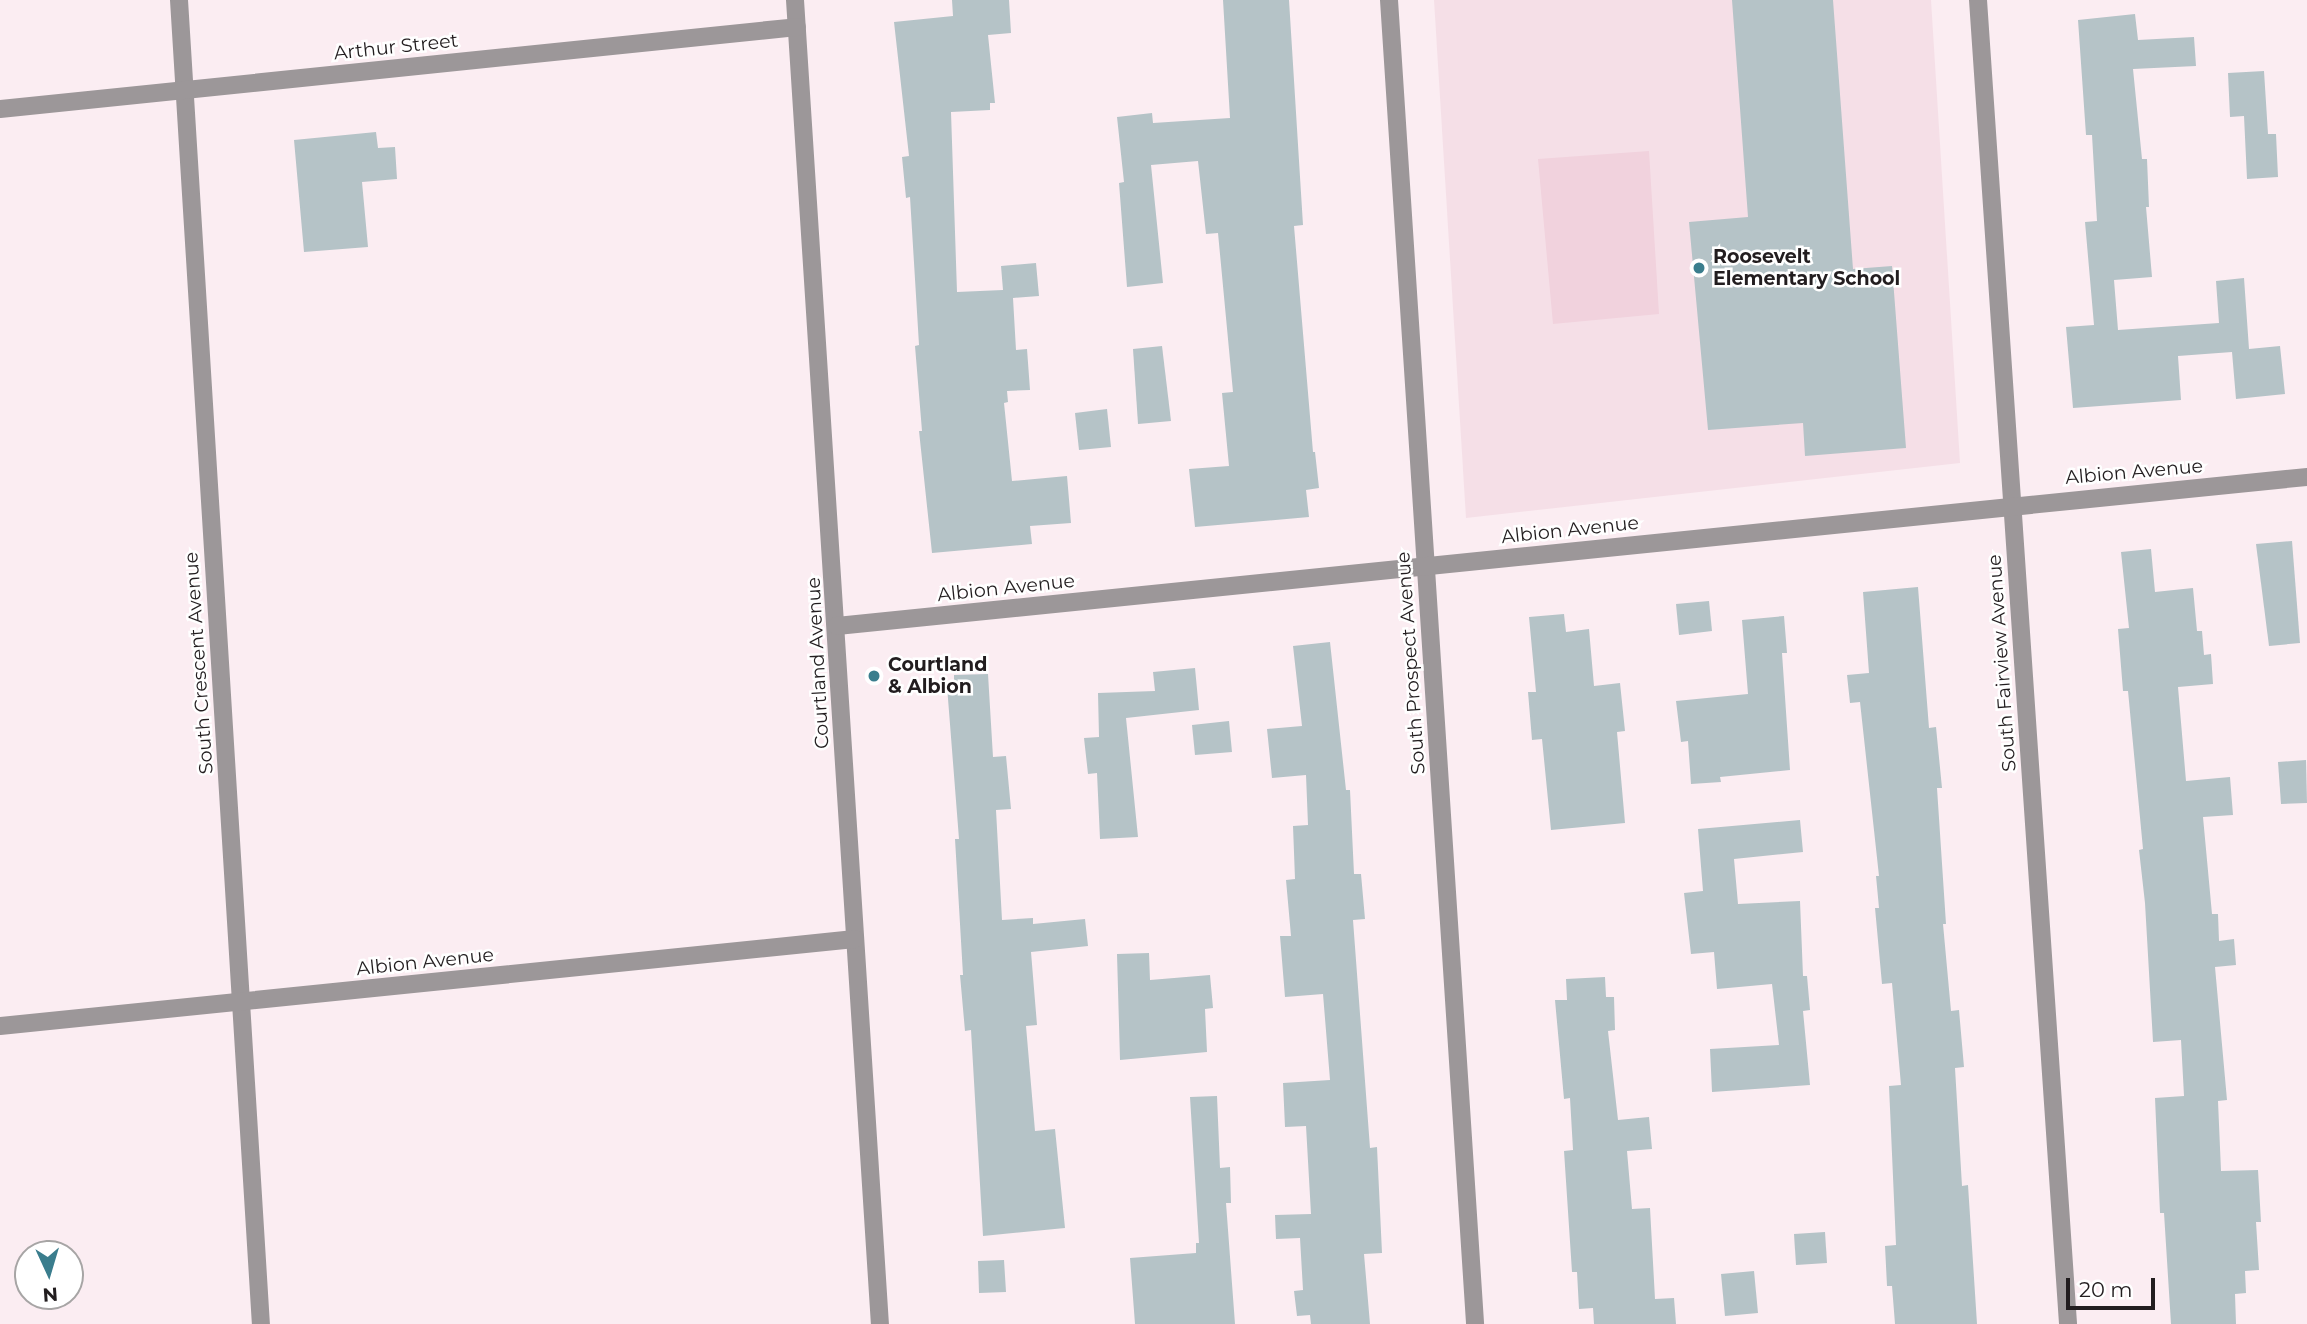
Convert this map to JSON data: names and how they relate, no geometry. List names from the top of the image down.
{
  "streets": {
    "street": [
      "Arthur Street",
      "Albion Avenue",
      "South Crescent Avenue",
      "Courtland Avenue",
      "South Prospect Avenue",
      "South Fairview Avenue"
    ]
  },
  "crossings": [
    ["Arthur Street", "South Crescent Avenue"],
    ["Arthur Street", "Courtland Avenue"],
    ["Albion Avenue", "South Crescent Avenue"],
    ["Albion Avenue", "Courtland Avenue"],
    ["Albion Avenue", "South Prospect Avenue"],
    ["Albion Avenue", "South Fairview Avenue"]
  ],
  "places": ["Roosevelt Elementary School", "Courtland & Albion"],
  "scale_bar": "20 m",
  "north": "bottom"
}
